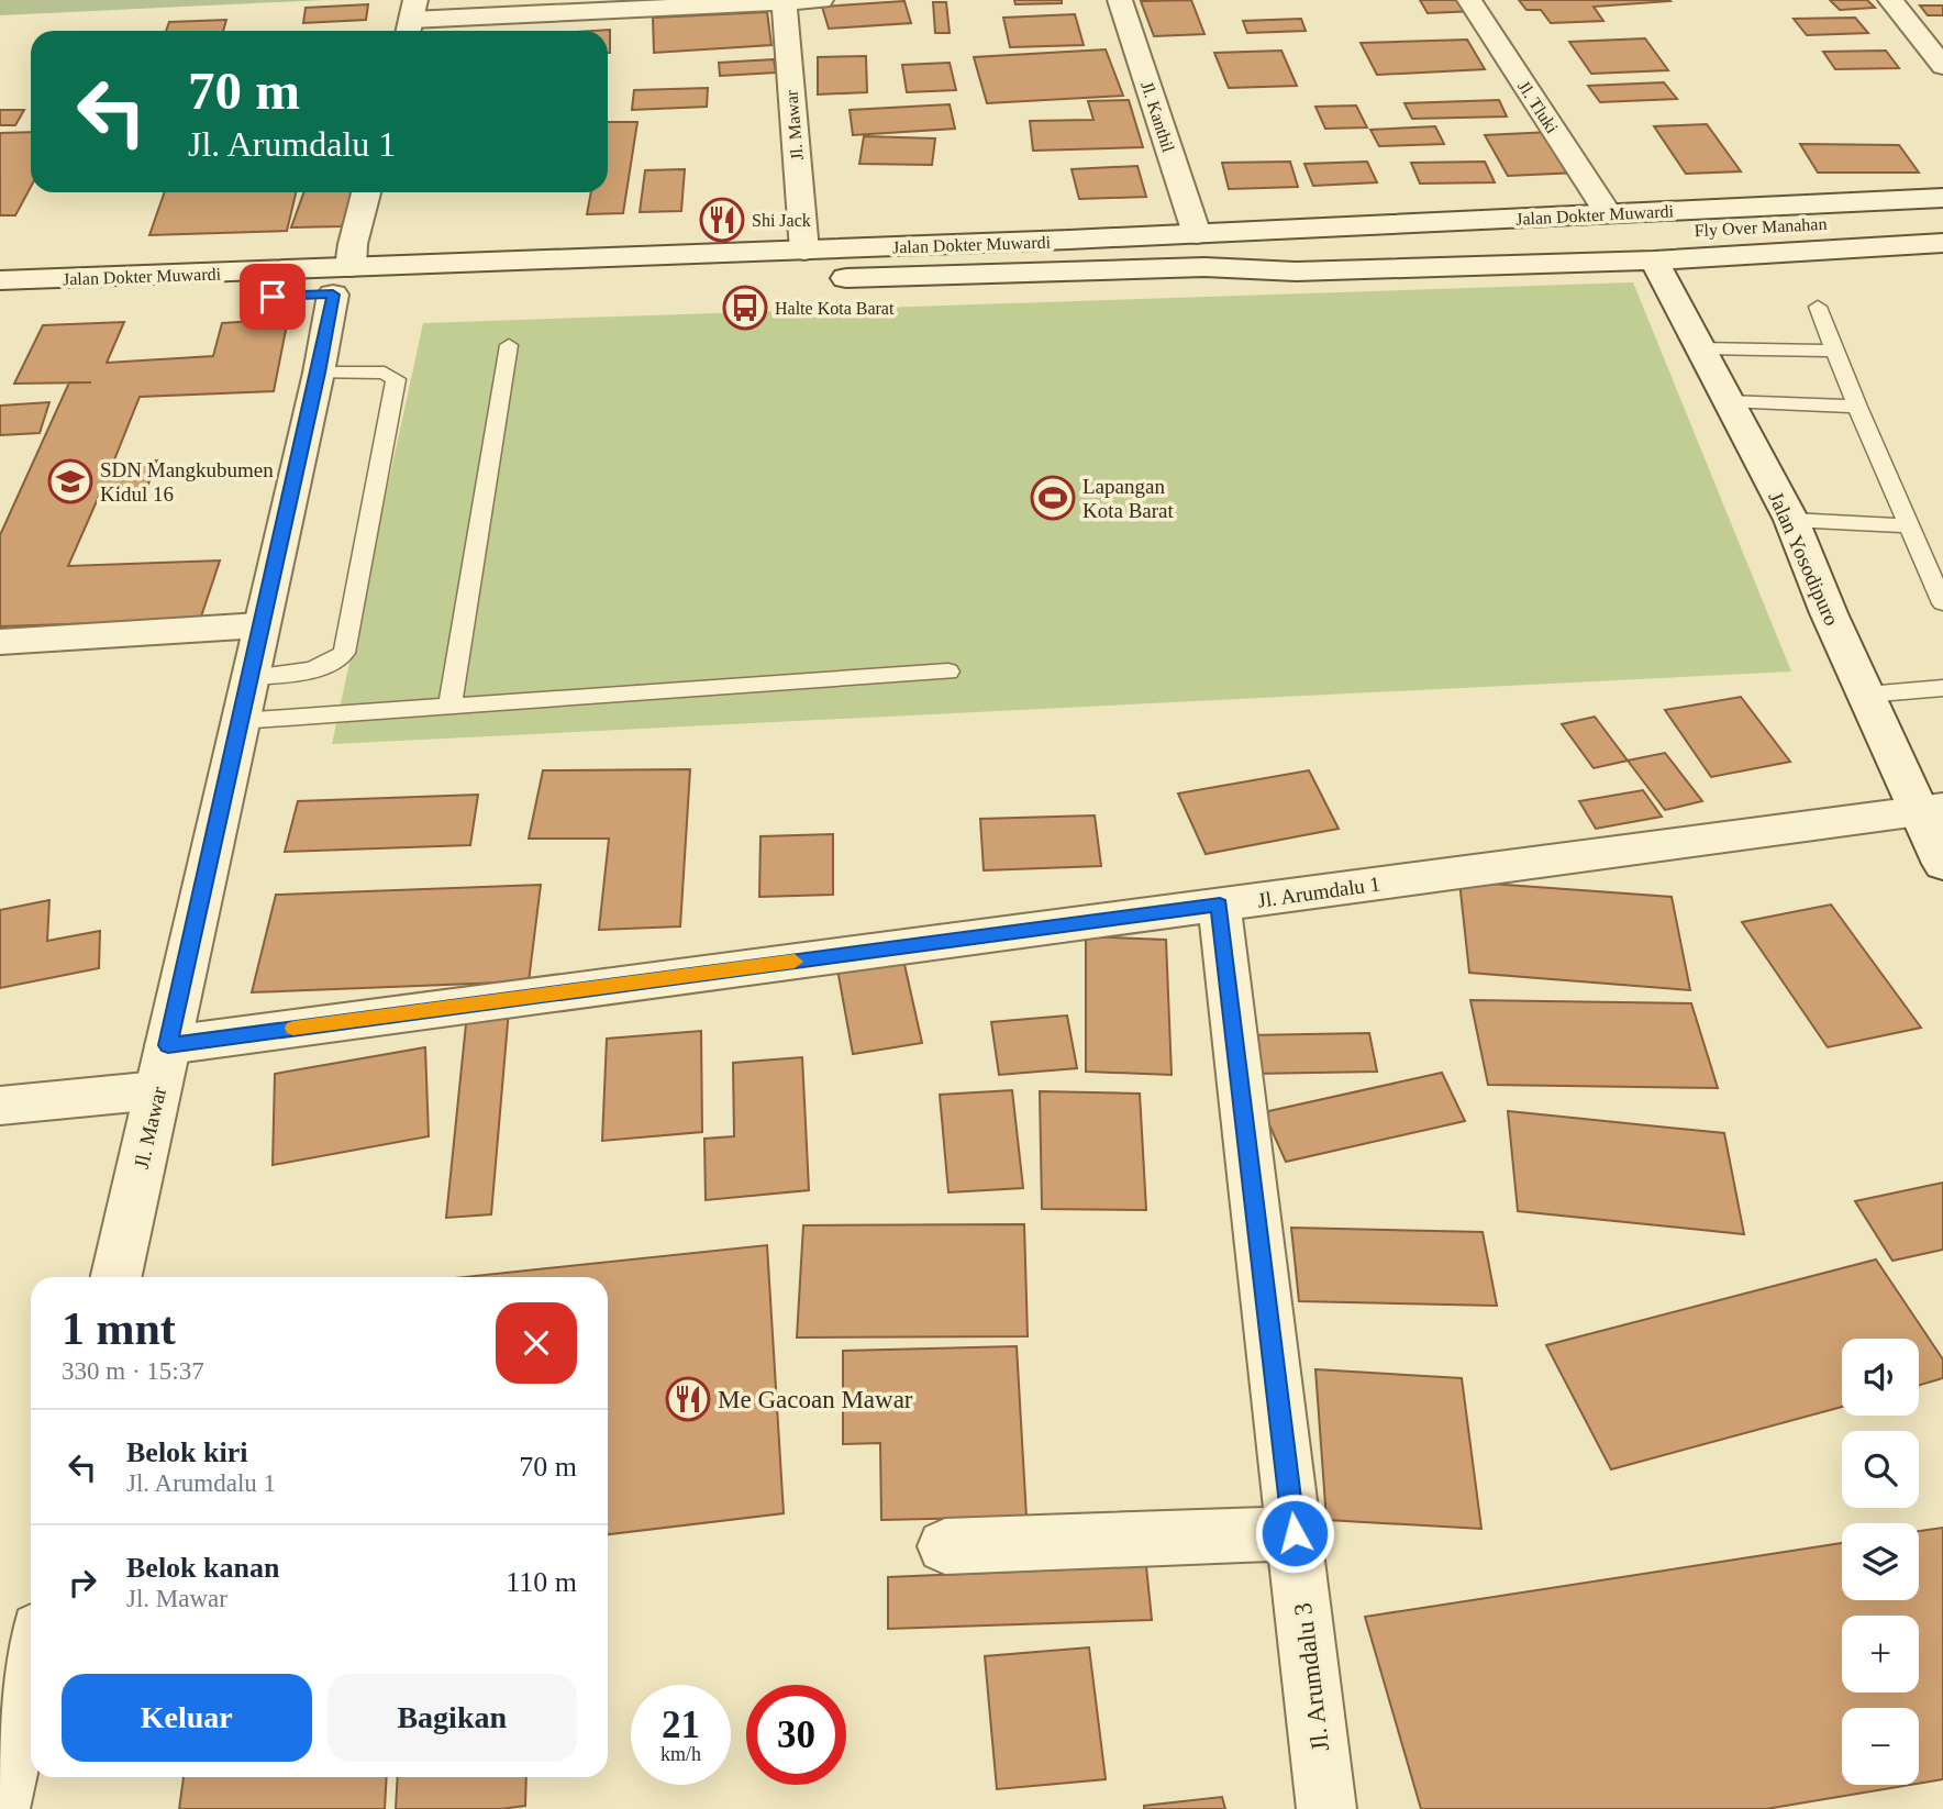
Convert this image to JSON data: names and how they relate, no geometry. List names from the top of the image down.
{
  "streets": {
    "street": [
      "Jl. Tluki",
      "Jl. Kanthil",
      "Jl. Mawar",
      "Jalan Dokter Muwardi",
      "Fly Over Manahan",
      "Jalan Yosodipuro",
      "Jl. Arumdalu 1",
      "Jl. Arumdalu 3"
    ]
  },
  "crossings": [
    ["Jl. Tluki", "Jalan Dokter Muwardi"],
    ["Jl. Kanthil", "Jalan Dokter Muwardi"],
    ["Jl. Mawar", "Jalan Dokter Muwardi"],
    ["Jl. Mawar", "Jl. Arumdalu 1"],
    ["Jalan Dokter Muwardi", "Jalan Yosodipuro"],
    ["Jalan Yosodipuro", "Jl. Arumdalu 1"],
    ["Jl. Arumdalu 1", "Jl. Arumdalu 3"]
  ],
  "places": {
    "restaurant": ["Shi Jack", "Me Gacoan Mawar"],
    "bus stop": ["Halte Kota Barat"],
    "school or university": ["SDN Mangkubumen Kidul 16"],
    "sports": ["Lapangan Kota Barat"]
  },
  "page": {
    "turn": ["70 m", "Jl. Arumdalu 1"],
    "heading": ["1 mnt", "330 m · 15:37"],
    "map_buttons": ["+", "−"],
    "list": [
      {
        "name": "Belok kiri",
        "note": "Jl. Arumdalu 1",
        "value": "70 m"
      },
      {
        "name": "Belok kanan",
        "note": "Jl. Mawar",
        "value": "110 m"
      }
    ],
    "buttons": ["Keluar", "Bagikan"],
    "speed": "21 km/h",
    "limit": "30"
  }
}
